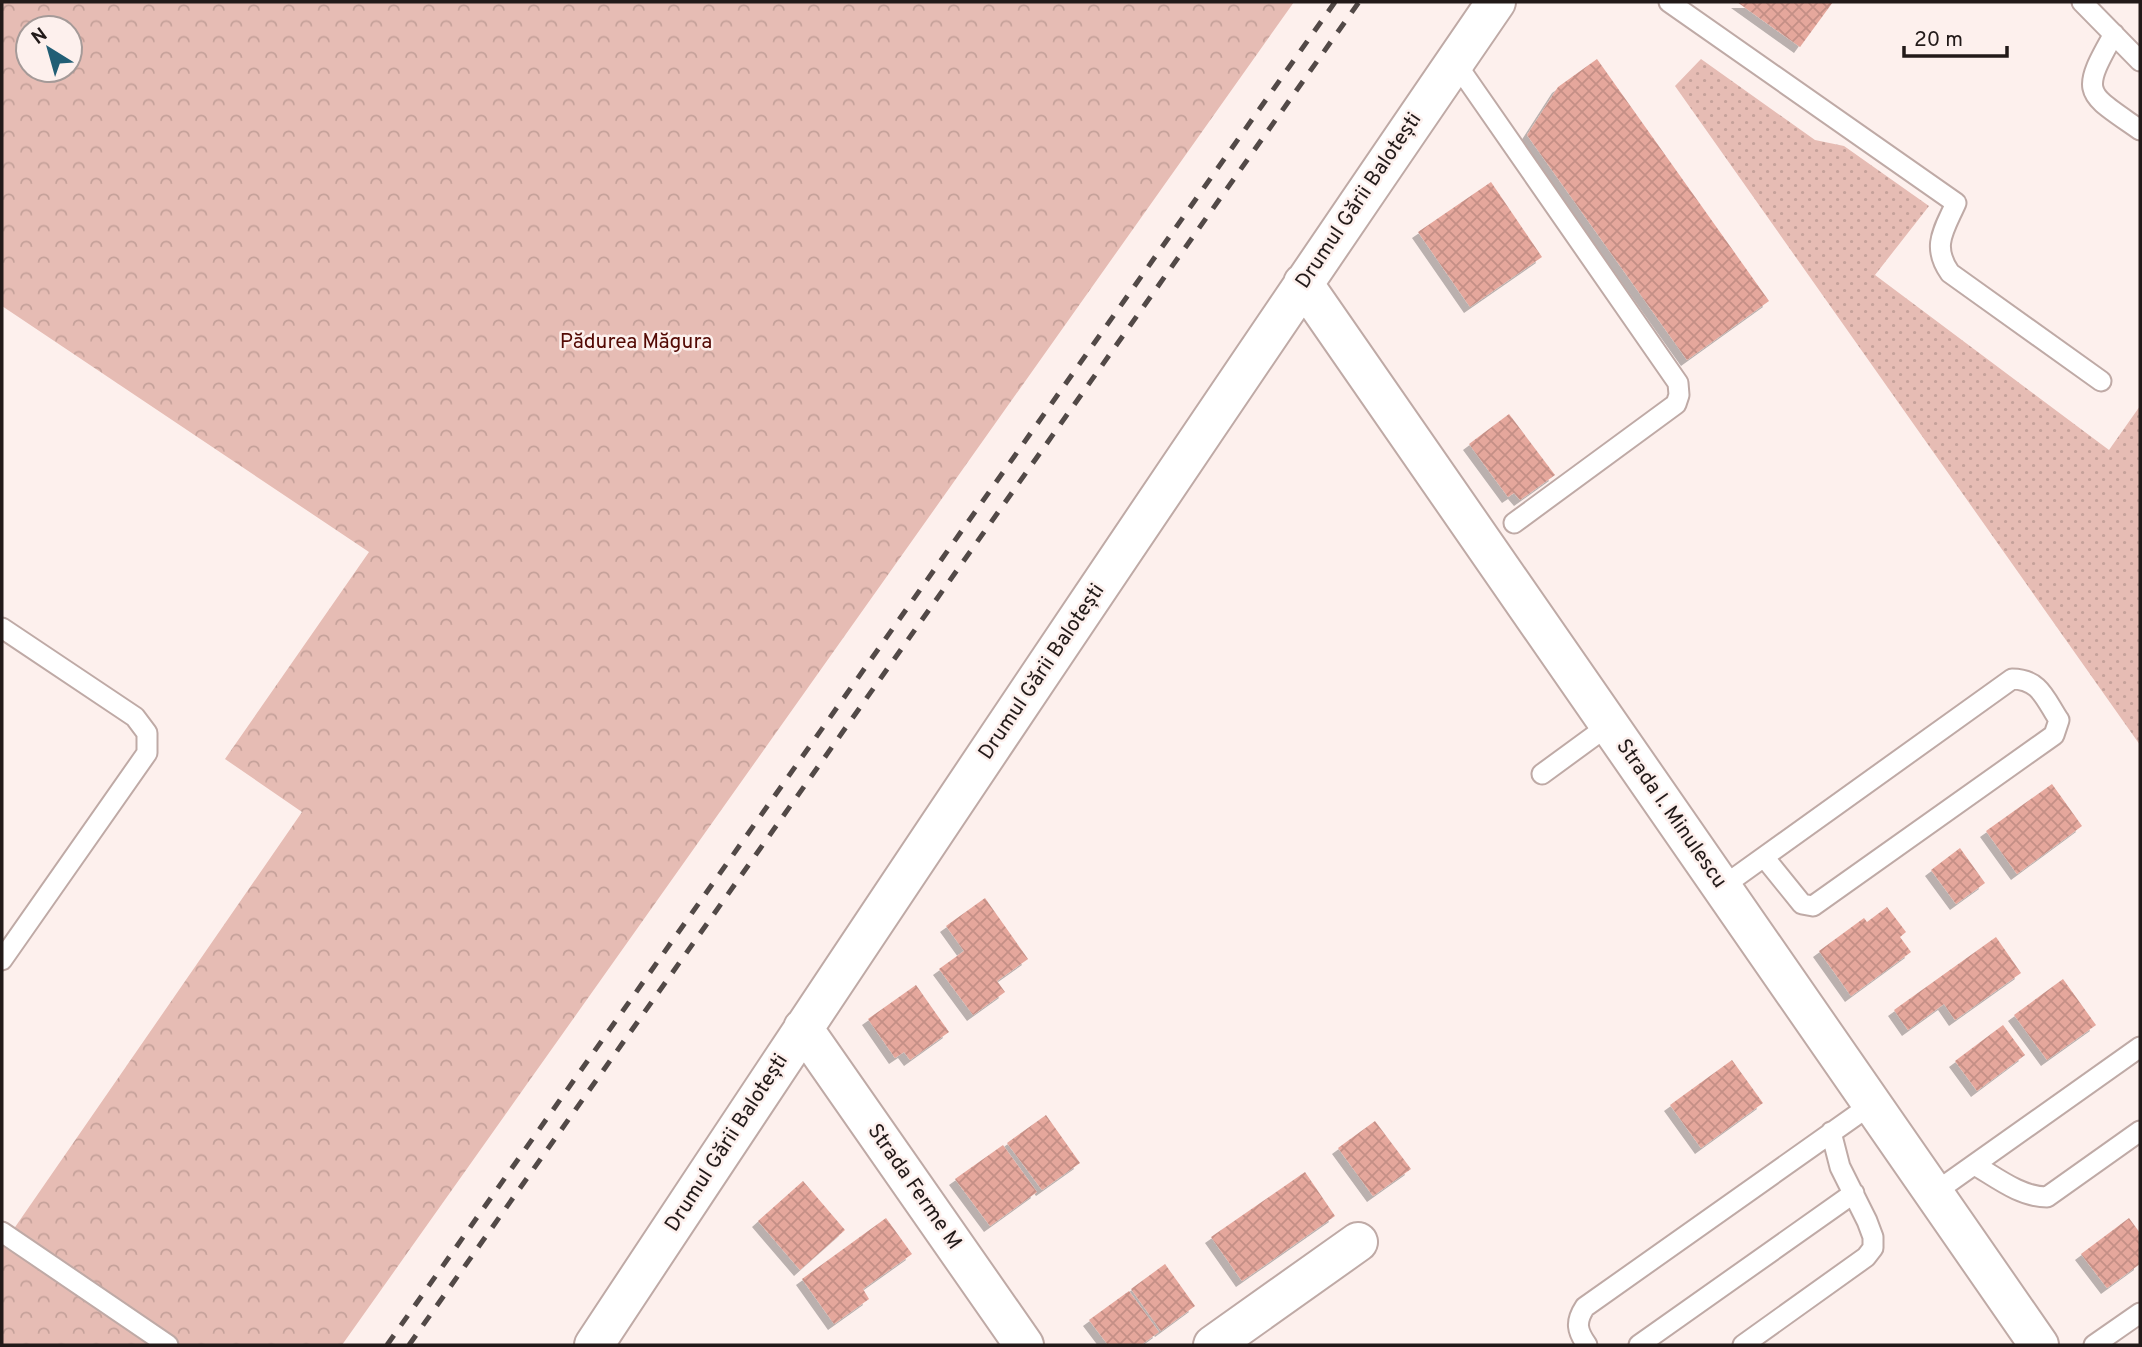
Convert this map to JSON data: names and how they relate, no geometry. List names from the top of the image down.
{
  "streets": {
    "street": ["Drumul Gării Balotești", "Strada I. Minulescu", "Strada Ferme M"]
  },
  "crossings": [
    ["Drumul Gării Balotești", "Strada I. Minulescu"],
    ["Drumul Gării Balotești", "Strada Ferme M"]
  ],
  "parks": ["Pădurea Măgura"],
  "scale_bar": "20 m",
  "north": "top left"
}
